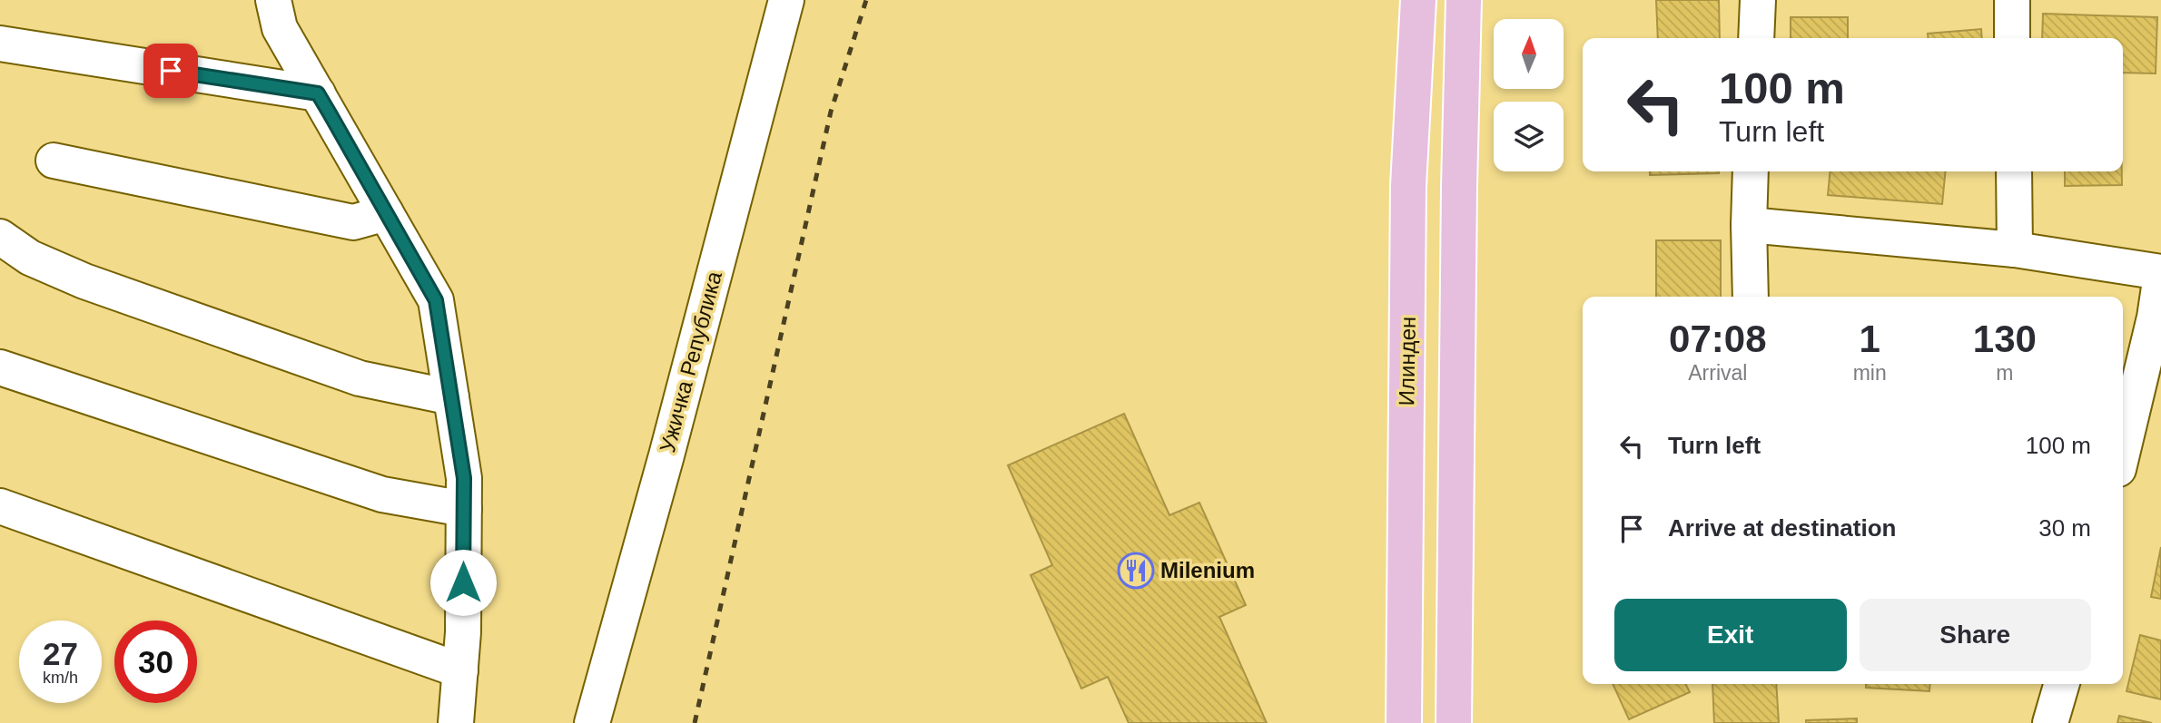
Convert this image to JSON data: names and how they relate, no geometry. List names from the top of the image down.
{
  "streets": {
    "main road": ["Илинден"],
    "street": ["Ужичка Република"]
  },
  "places": {
    "restaurant": ["Milenium"]
  },
  "north": "top",
  "page": {
    "turn": ["100 m", "Turn left"],
    "eta": [
      "07:08",
      "Arrival",
      "1",
      "min",
      "130",
      "m"
    ],
    "list": [
      {
        "name": "Turn left",
        "value": "100 m"
      },
      {
        "name": "Arrive at destination",
        "value": "30 m"
      }
    ],
    "buttons": ["Exit", "Share"],
    "speed": "27 km/h",
    "limit": "30"
  }
}
